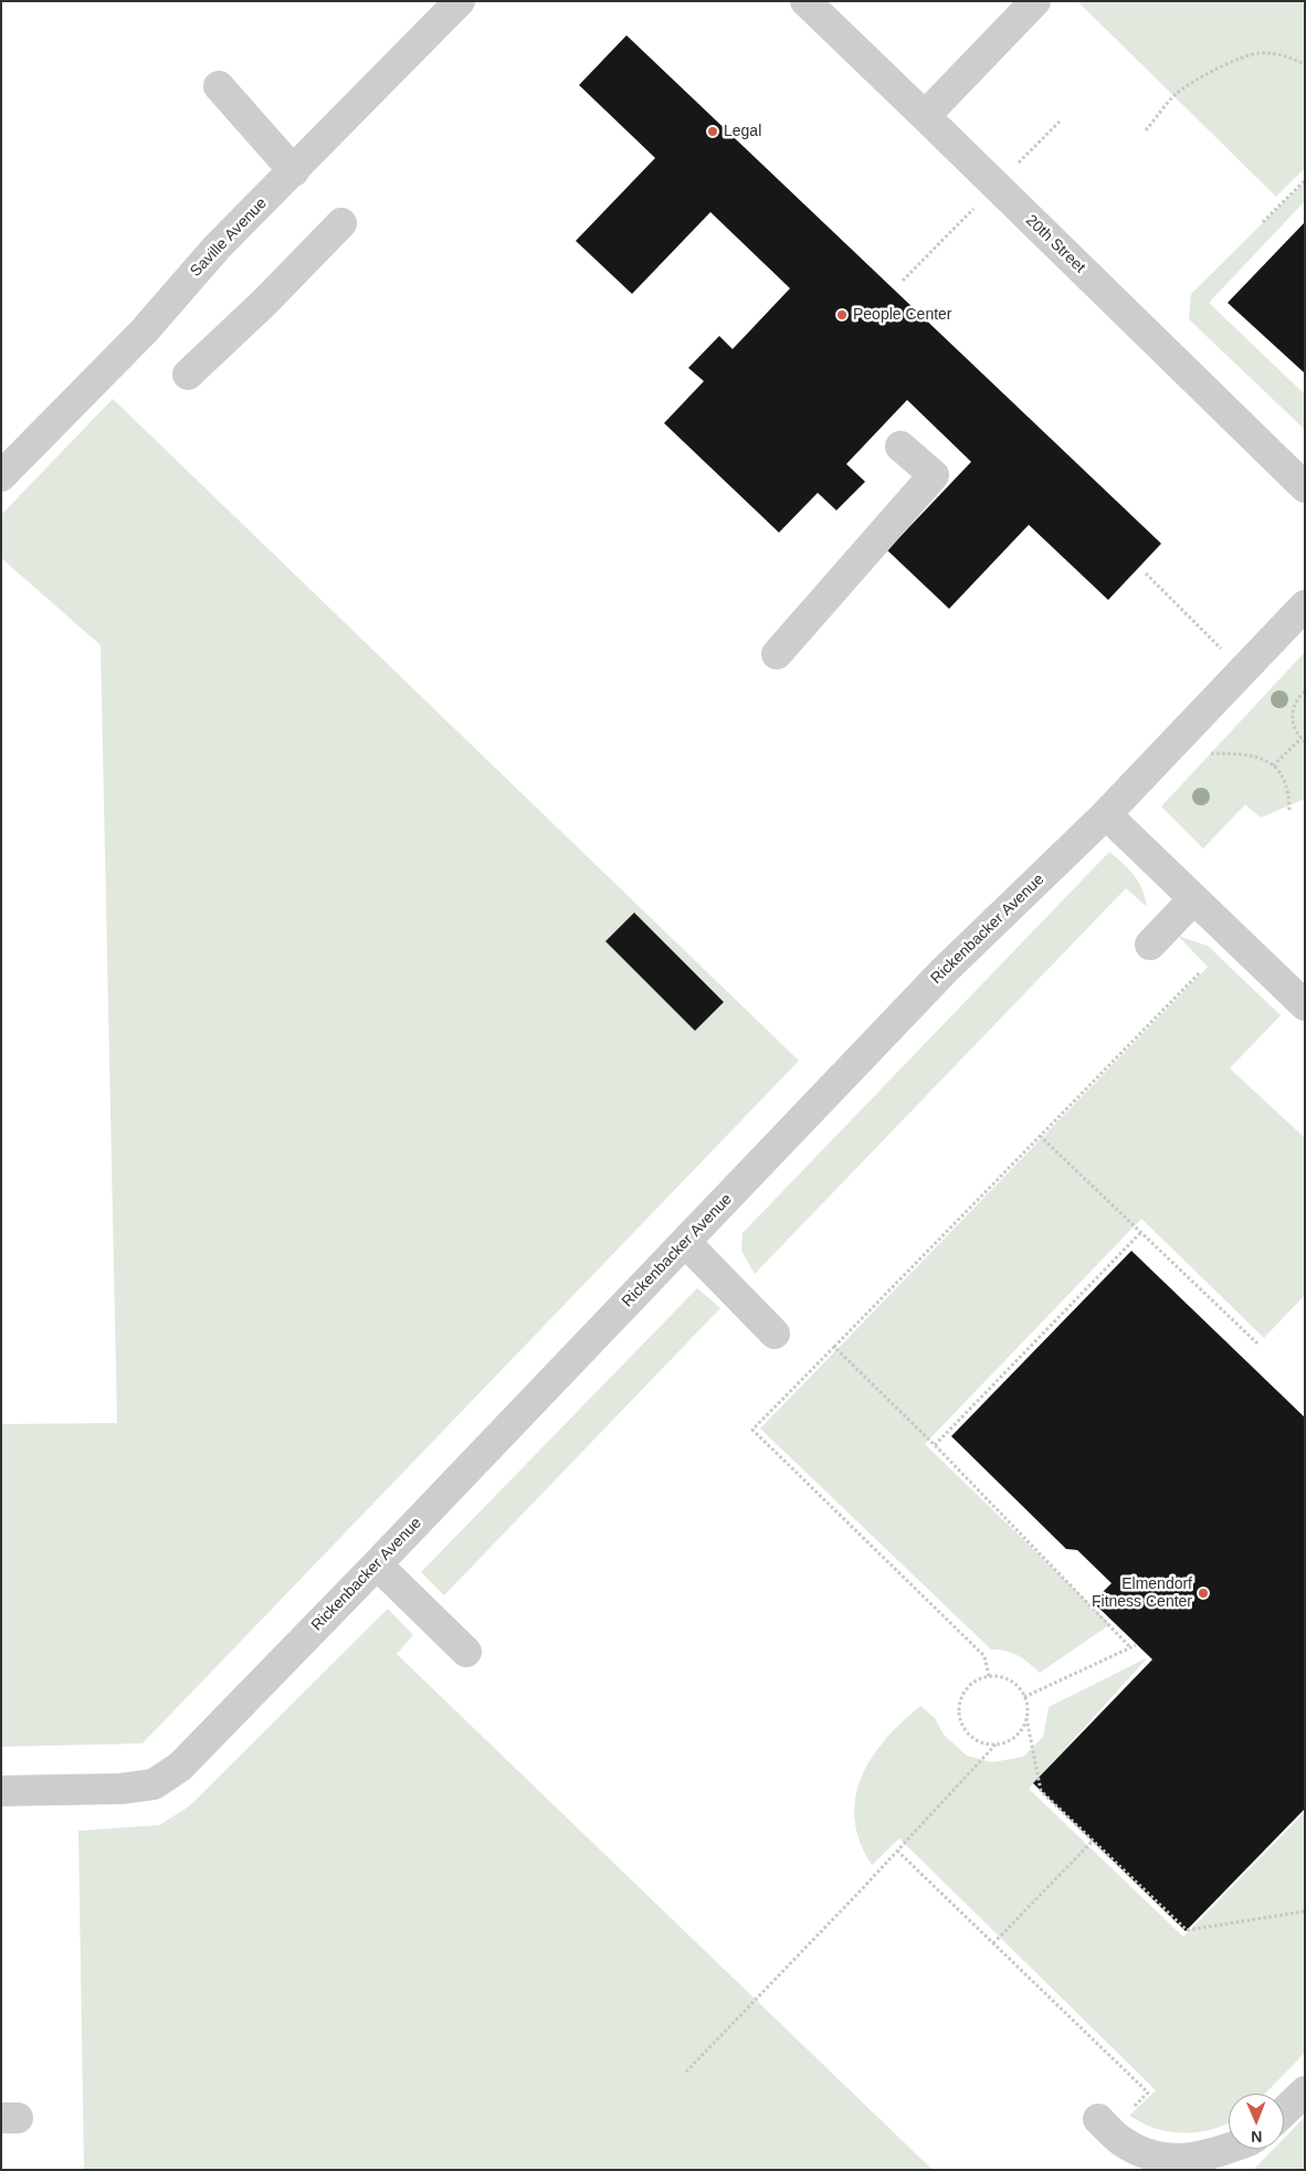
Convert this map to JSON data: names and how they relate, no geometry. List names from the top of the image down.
{
  "streets": {
    "street": ["Saville Avenue", "20th Street", "Rickenbacker Avenue"]
  },
  "places": ["Legal", "People Center", "Elmendorf Fitness Center"],
  "north": "bottom"
}
